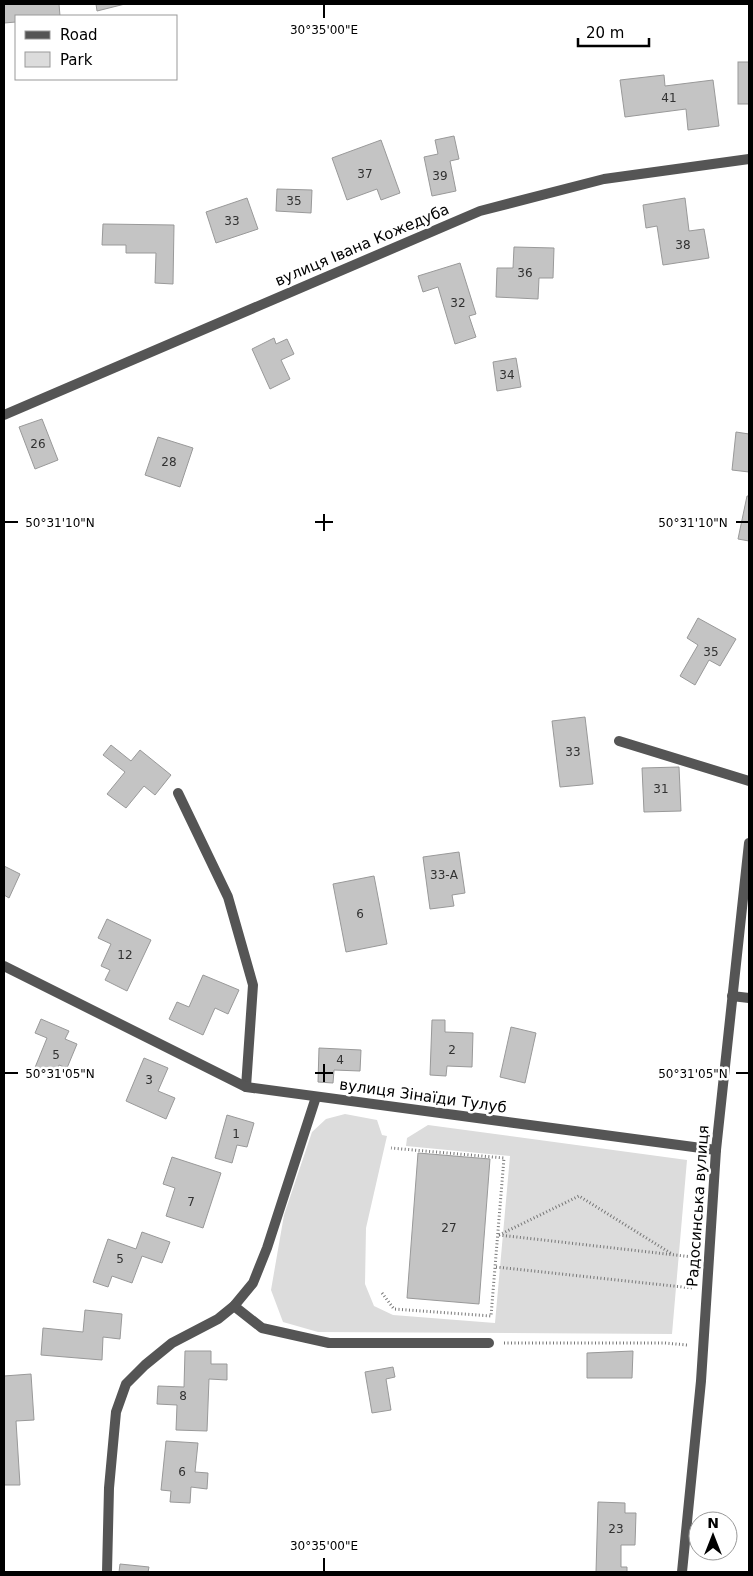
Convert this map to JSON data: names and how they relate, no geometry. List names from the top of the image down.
{
  "streets": {
    "street": ["вулиця Івана Кожедуба", "вулиця Зінаїди Тулуб", "Радосинська вулиця"]
  },
  "crossings": [
    ["вулиця Зінаїди Тулуб", "Радосинська вулиця"]
  ],
  "house_numbers": [
    "41",
    "37",
    "39",
    "35",
    "33",
    "38",
    "36",
    "32",
    "34",
    "26",
    "28",
    "35",
    "33",
    "31",
    "33-А",
    "6",
    "12",
    "2",
    "5",
    "4",
    "3",
    "1",
    "7",
    "27",
    "5",
    "8",
    "6",
    "23"
  ],
  "legend": ["Road", "Park"],
  "scale_bar": "20 m",
  "north": "top",
  "coordinates": ["30°35'00\"E", "50°31'10\"N", "50°31'05\"N"]
}
